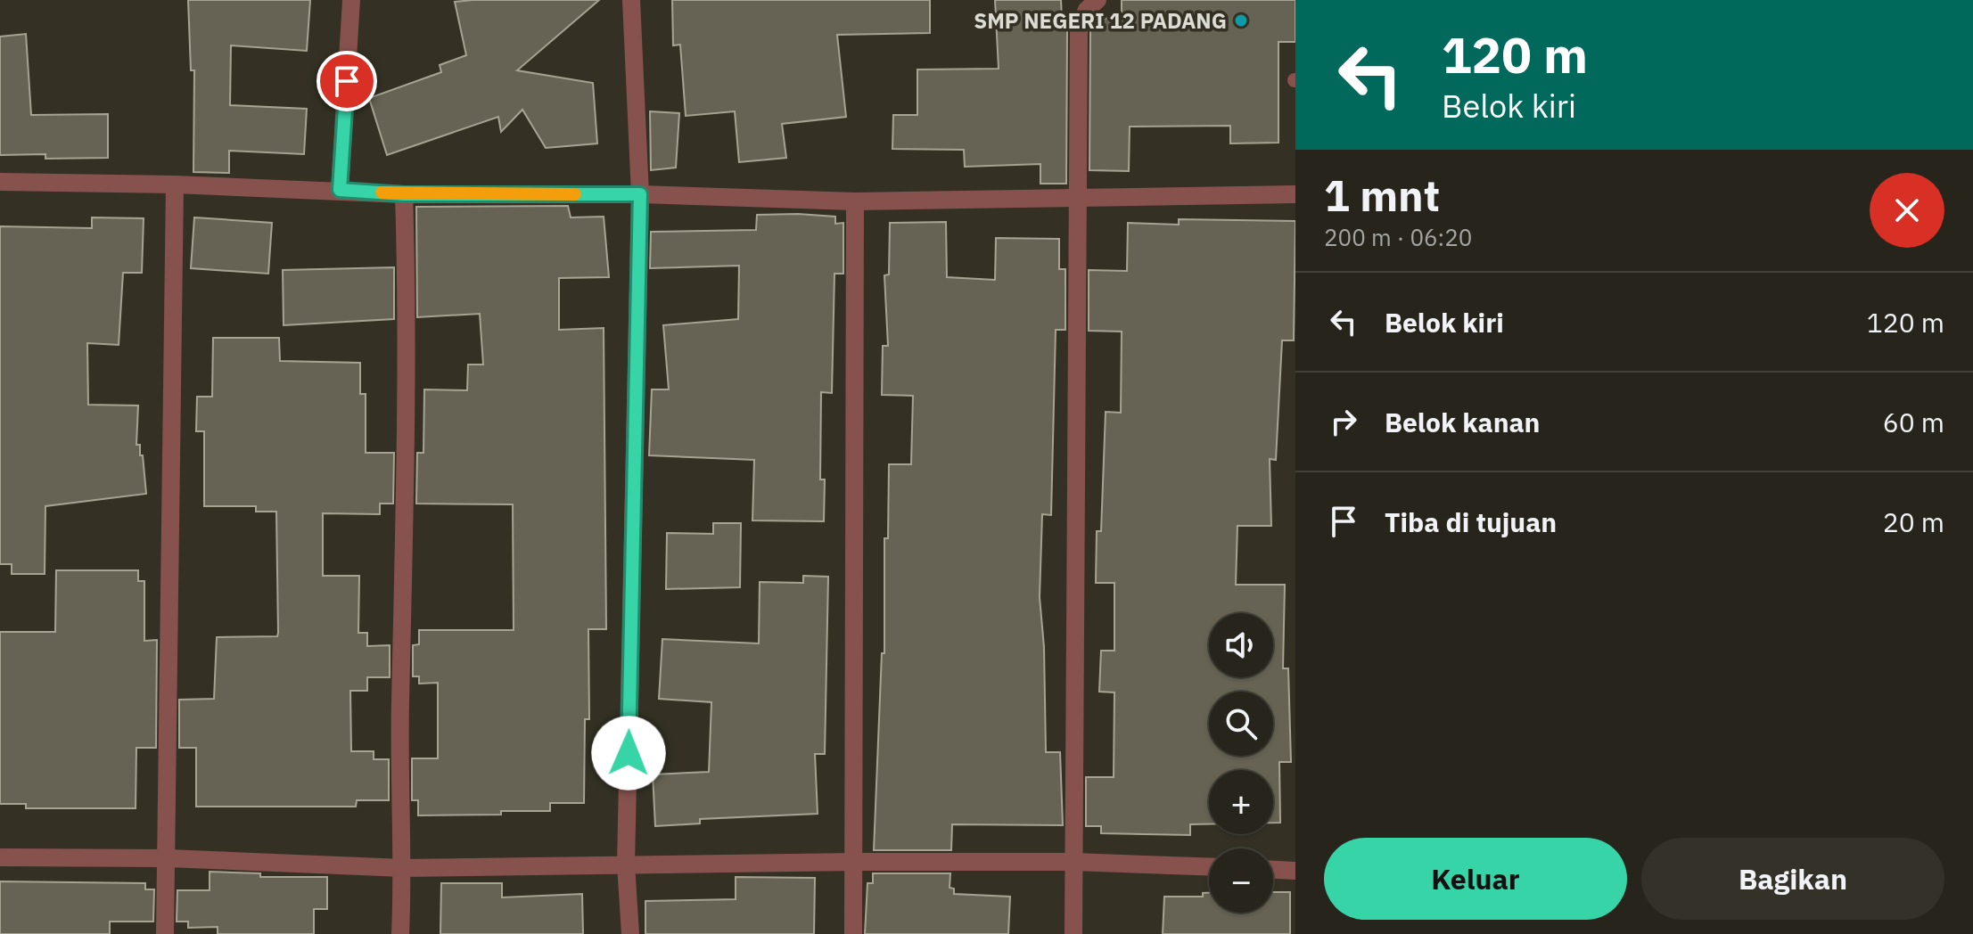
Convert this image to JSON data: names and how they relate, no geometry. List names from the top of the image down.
{
  "places": ["SMP NEGERI 12 PADANG"],
  "page": {
    "turn": ["120 m", "Belok kiri"],
    "heading": ["1 mnt", "200 m · 06:20"],
    "list": [
      {
        "name": "Belok kiri",
        "value": "120 m"
      },
      {
        "name": "Belok kanan",
        "value": "60 m"
      },
      {
        "name": "Tiba di tujuan",
        "value": "20 m"
      }
    ],
    "map_buttons": ["+", "−"],
    "buttons": ["Keluar", "Bagikan"]
  }
}
